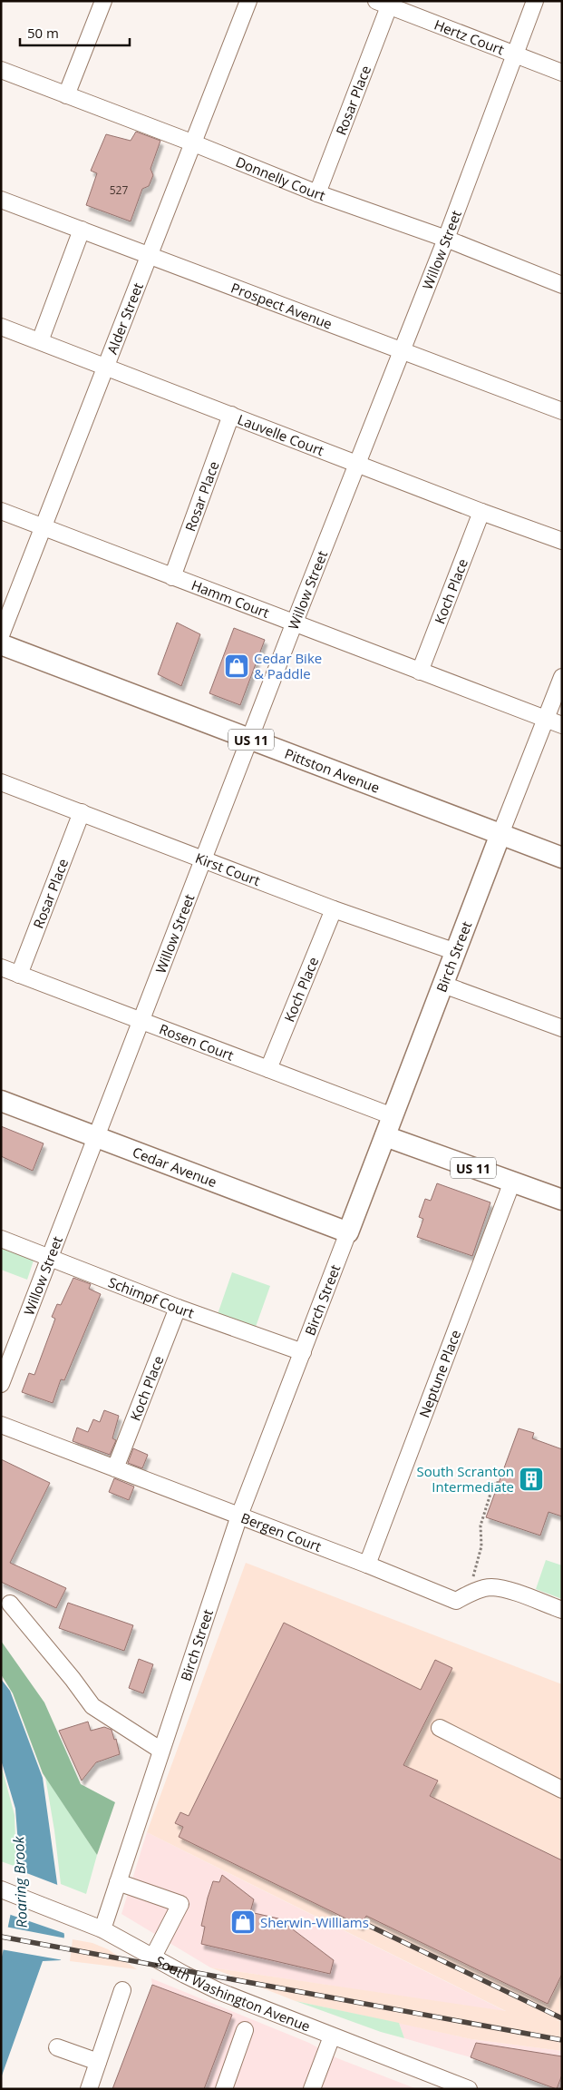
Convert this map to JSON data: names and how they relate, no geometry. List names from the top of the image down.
{
  "streets": {
    "main road": [
      "US 11",
      "Pittston Avenue",
      "Birch Street",
      "Cedar Avenue"
    ],
    "street": [
      "Hertz Court",
      "Rosar Place",
      "Donnelly Court",
      "Willow Street",
      "Prospect Avenue",
      "Alder Street",
      "Lauvelle Court",
      "Koch Place",
      "Hamm Court",
      "Kirst Court",
      "Rosen Court",
      "Schimpf Court",
      "Neptune Place",
      "Bergen Court",
      "South Washington Avenue"
    ]
  },
  "crossings": [
    ["Hertz Court", "Rosar Place"],
    ["Hertz Court", "Willow Street"],
    ["Rosar Place", "Donnelly Court"],
    ["Rosar Place", "Lauvelle Court"],
    ["Rosar Place", "Hamm Court"],
    ["Rosar Place", "Kirst Court"],
    ["Rosar Place", "Rosen Court"],
    ["Donnelly Court", "Willow Street"],
    ["Donnelly Court", "Alder Street"],
    ["Willow Street", "Prospect Avenue"],
    ["Willow Street", "Lauvelle Court"],
    ["Willow Street", "Hamm Court"],
    ["Willow Street", "Pittston Avenue"],
    ["Willow Street", "Kirst Court"],
    ["Willow Street", "Rosen Court"],
    ["Willow Street", "Cedar Avenue"],
    ["Willow Street", "Schimpf Court"],
    ["Prospect Avenue", "Alder Street"],
    ["Alder Street", "Lauvelle Court"],
    ["Alder Street", "Hamm Court"],
    ["Lauvelle Court", "Koch Place"],
    ["Koch Place", "Hamm Court"],
    ["Koch Place", "Kirst Court"],
    ["Koch Place", "Rosen Court"],
    ["Koch Place", "Schimpf Court"],
    ["Koch Place", "Bergen Court"],
    ["Hamm Court", "Birch Street"],
    ["US 11", "Birch Street"],
    ["US 11", "Neptune Place"],
    ["Pittston Avenue", "Birch Street"],
    ["Kirst Court", "Birch Street"],
    ["Birch Street", "Rosen Court"],
    ["Birch Street", "Cedar Avenue"],
    ["Birch Street", "Schimpf Court"],
    ["Birch Street", "Bergen Court"],
    ["Birch Street", "South Washington Avenue"],
    ["Neptune Place", "Bergen Court"]
  ],
  "water": ["Roaring Brook"],
  "places": {
    "shop": ["Cedar Bike & Paddle", "Sherwin-Williams"],
    "building": ["South Scranton Intermediate"]
  },
  "house_numbers": ["527"],
  "scale_bar": "50 m"
}
